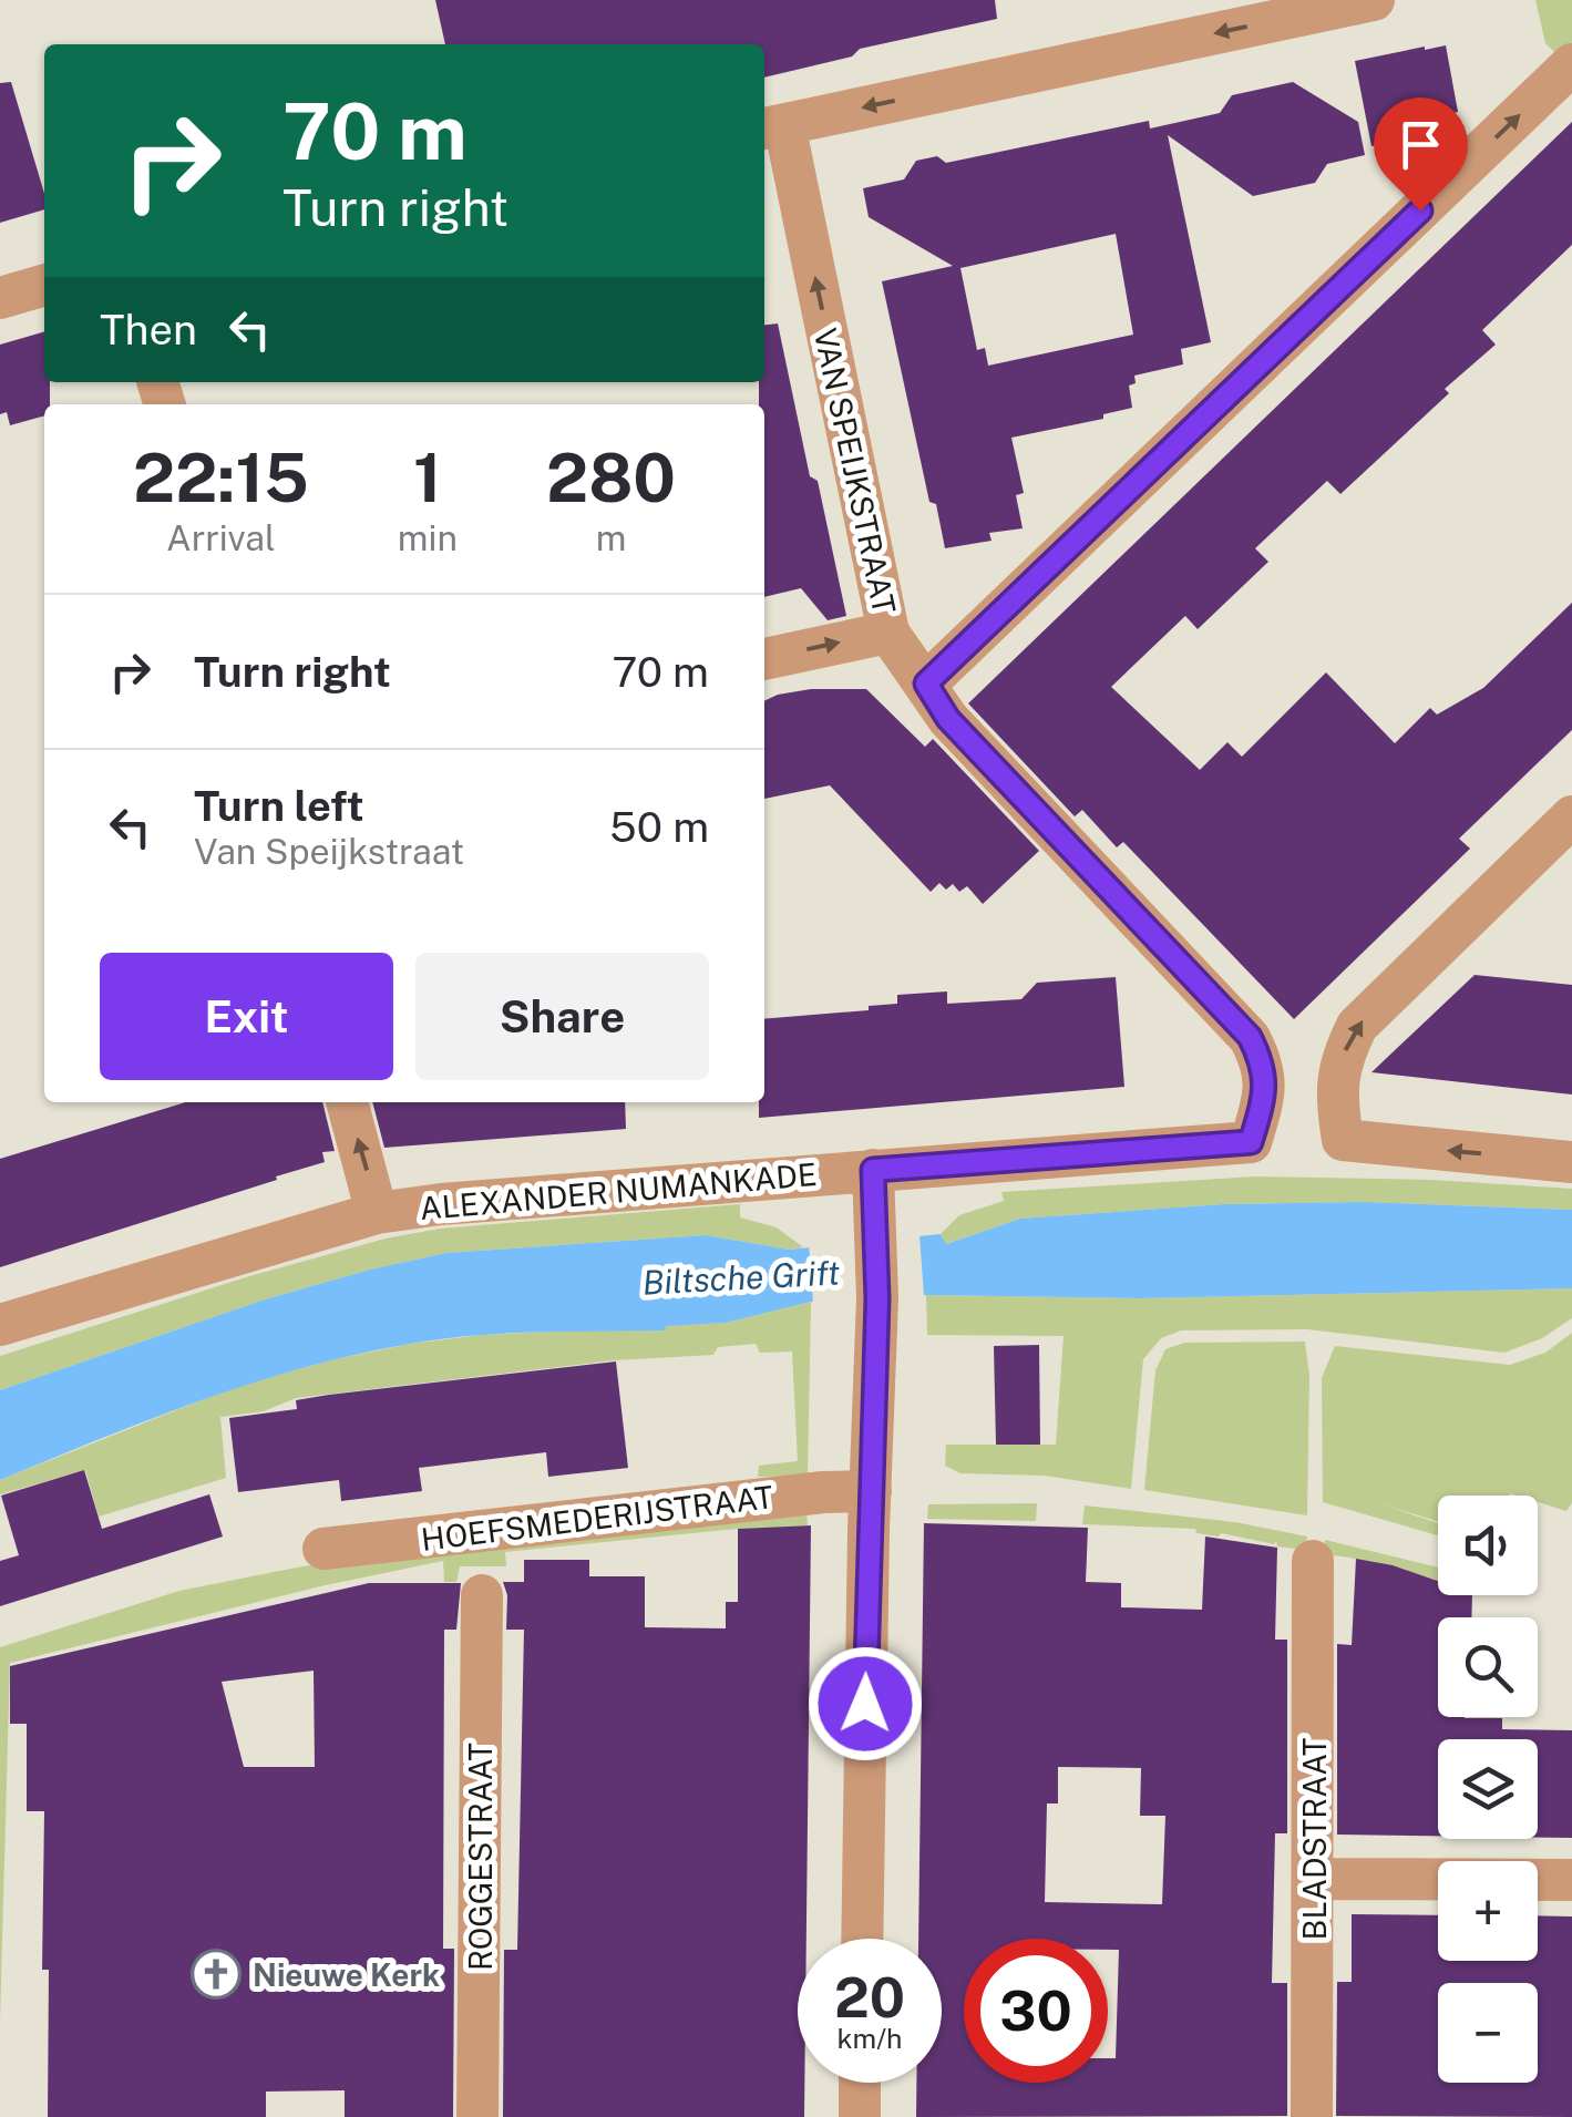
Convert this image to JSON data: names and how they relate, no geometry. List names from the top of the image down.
{
  "streets": {
    "street": [
      "VAN SPEIJKSTRAAT",
      "ALEXANDER NUMANKADE",
      "HOEFSMEDERIJSTRAAT",
      "BLADSTRAAT",
      "ROGGESTRAAT"
    ]
  },
  "crossings": [
    ["VAN SPEIJKSTRAAT", "ALEXANDER NUMANKADE"]
  ],
  "one_way": ["VAN SPEIJKSTRAAT"],
  "water": ["Biltsche Grift"],
  "places": {
    "church": ["Nieuwe Kerk"]
  },
  "page": {
    "turn": ["70 m", "Turn right"],
    "then": "Then",
    "eta": [
      "22:15",
      "Arrival",
      "1",
      "min",
      "280",
      "m"
    ],
    "list": [
      {
        "name": "Turn right",
        "value": "70 m"
      },
      {
        "name": "Turn left",
        "note": "Van Speijkstraat",
        "value": "50 m"
      }
    ],
    "buttons": ["Exit", "Share"],
    "map_buttons": ["+", "−"],
    "speed": "20 km/h",
    "limit": "30"
  }
}
